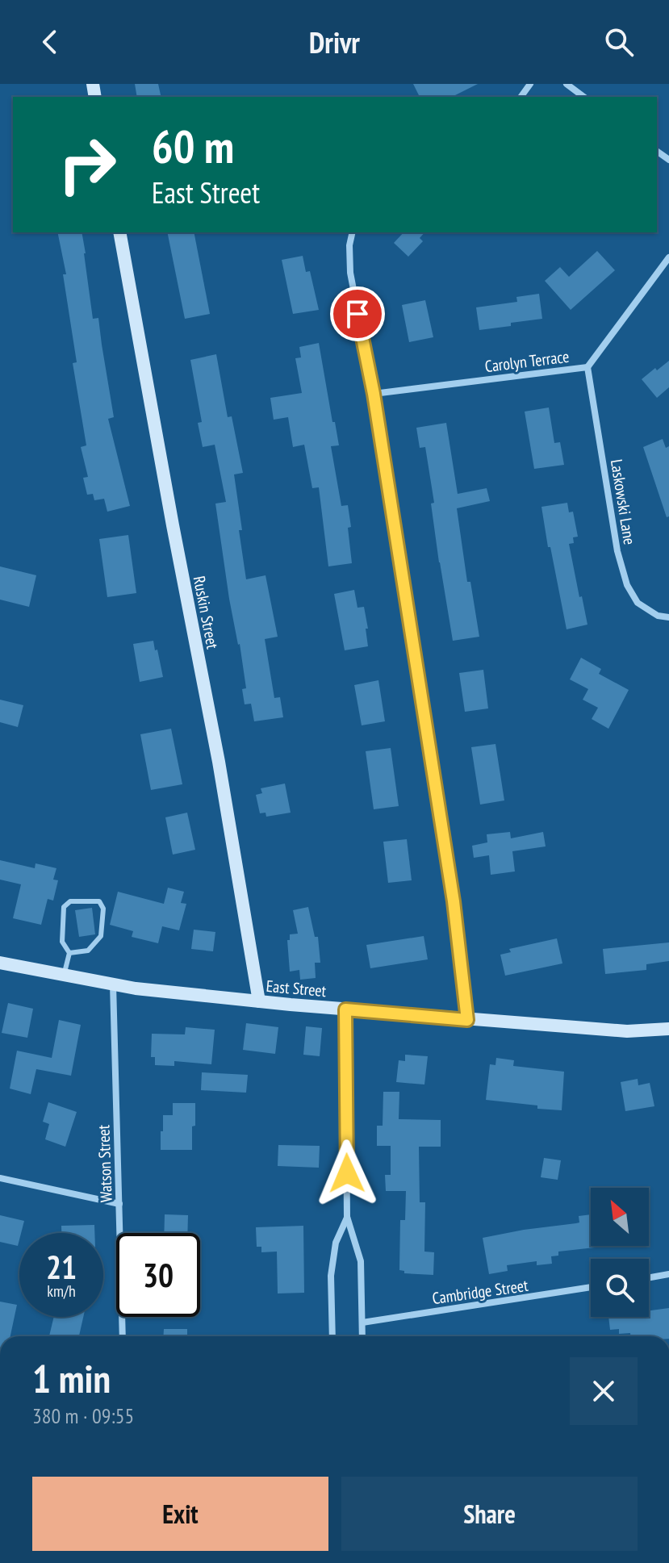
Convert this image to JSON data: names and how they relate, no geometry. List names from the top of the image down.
{
  "streets": {
    "street": [
      "Carolyn Terrace",
      "Laskowski Lane",
      "Ruskin Street",
      "East Street",
      "Watson Street",
      "Cambridge Street"
    ]
  },
  "crossings": [
    ["Carolyn Terrace", "Laskowski Lane"],
    ["Ruskin Street", "East Street"],
    ["East Street", "Watson Street"]
  ],
  "north": "top left",
  "page": {
    "header": "Drivr",
    "turn": ["60 m", "East Street"],
    "speed": "21 km/h",
    "limit": "30",
    "heading": ["1 min", "380 m · 09:55"],
    "buttons": ["Exit", "Share"]
  }
}
